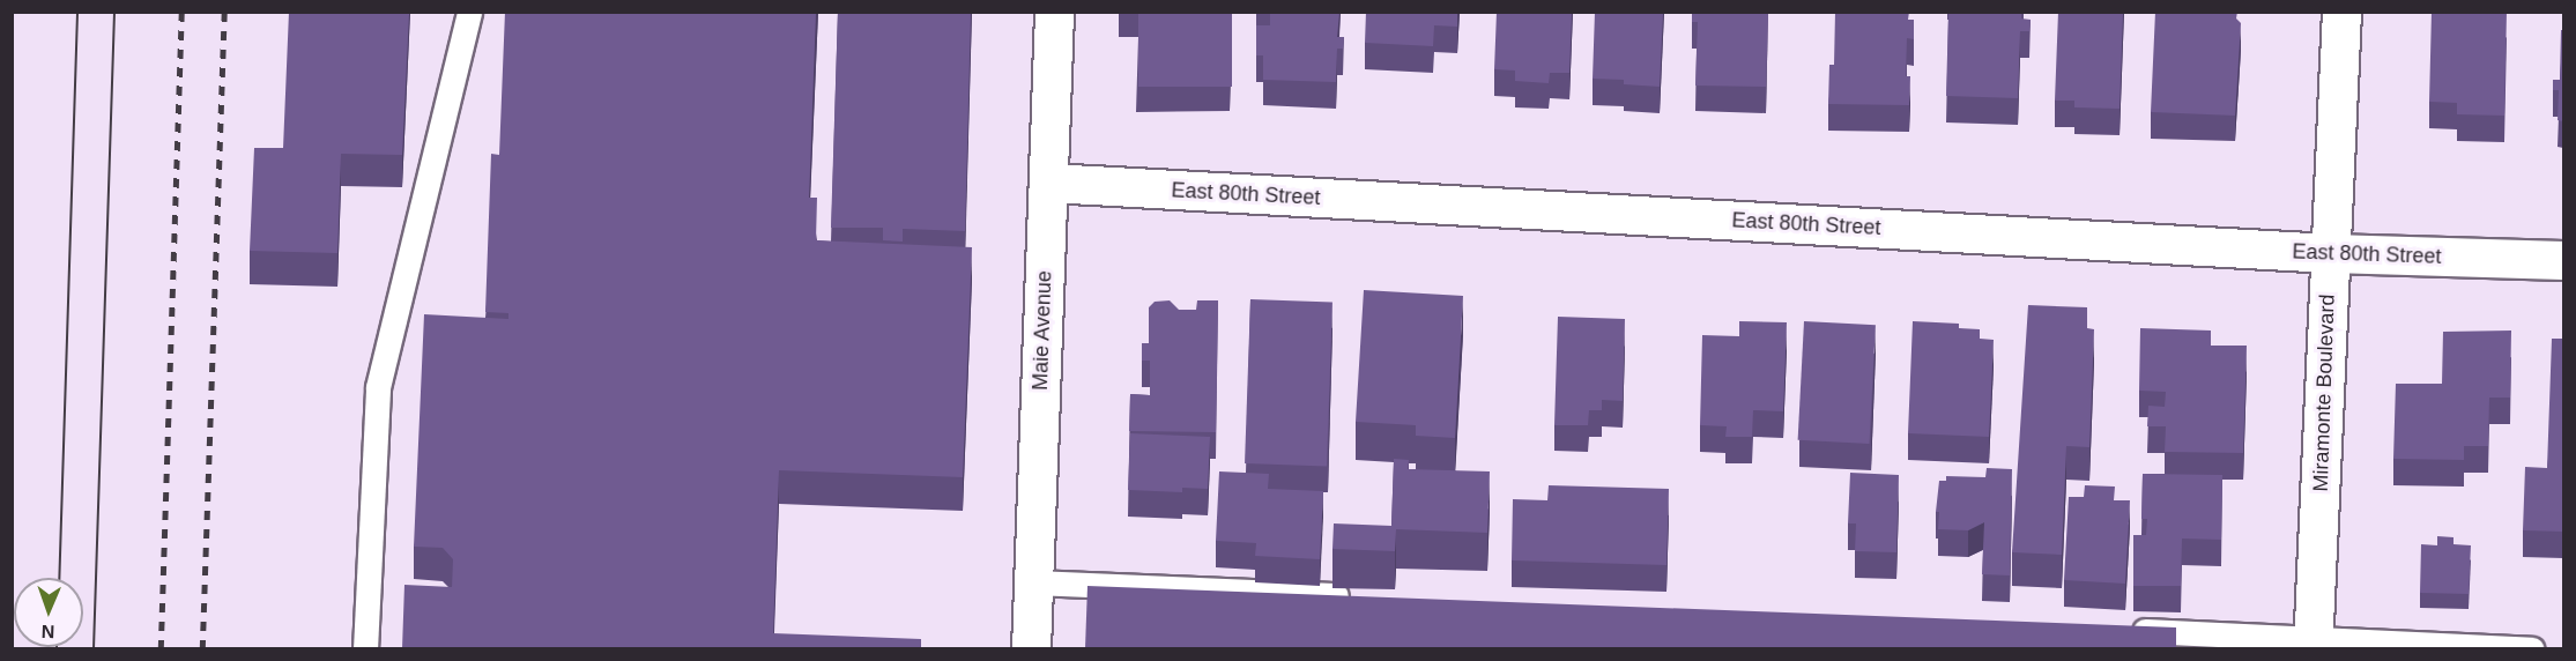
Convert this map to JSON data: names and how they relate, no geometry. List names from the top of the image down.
{
  "streets": {
    "street": ["East 80th Street", "Maie Avenue", "Miramonte Boulevard"]
  },
  "crossings": [
    ["East 80th Street", "Maie Avenue"],
    ["East 80th Street", "Miramonte Boulevard"]
  ],
  "north": "bottom"
}
